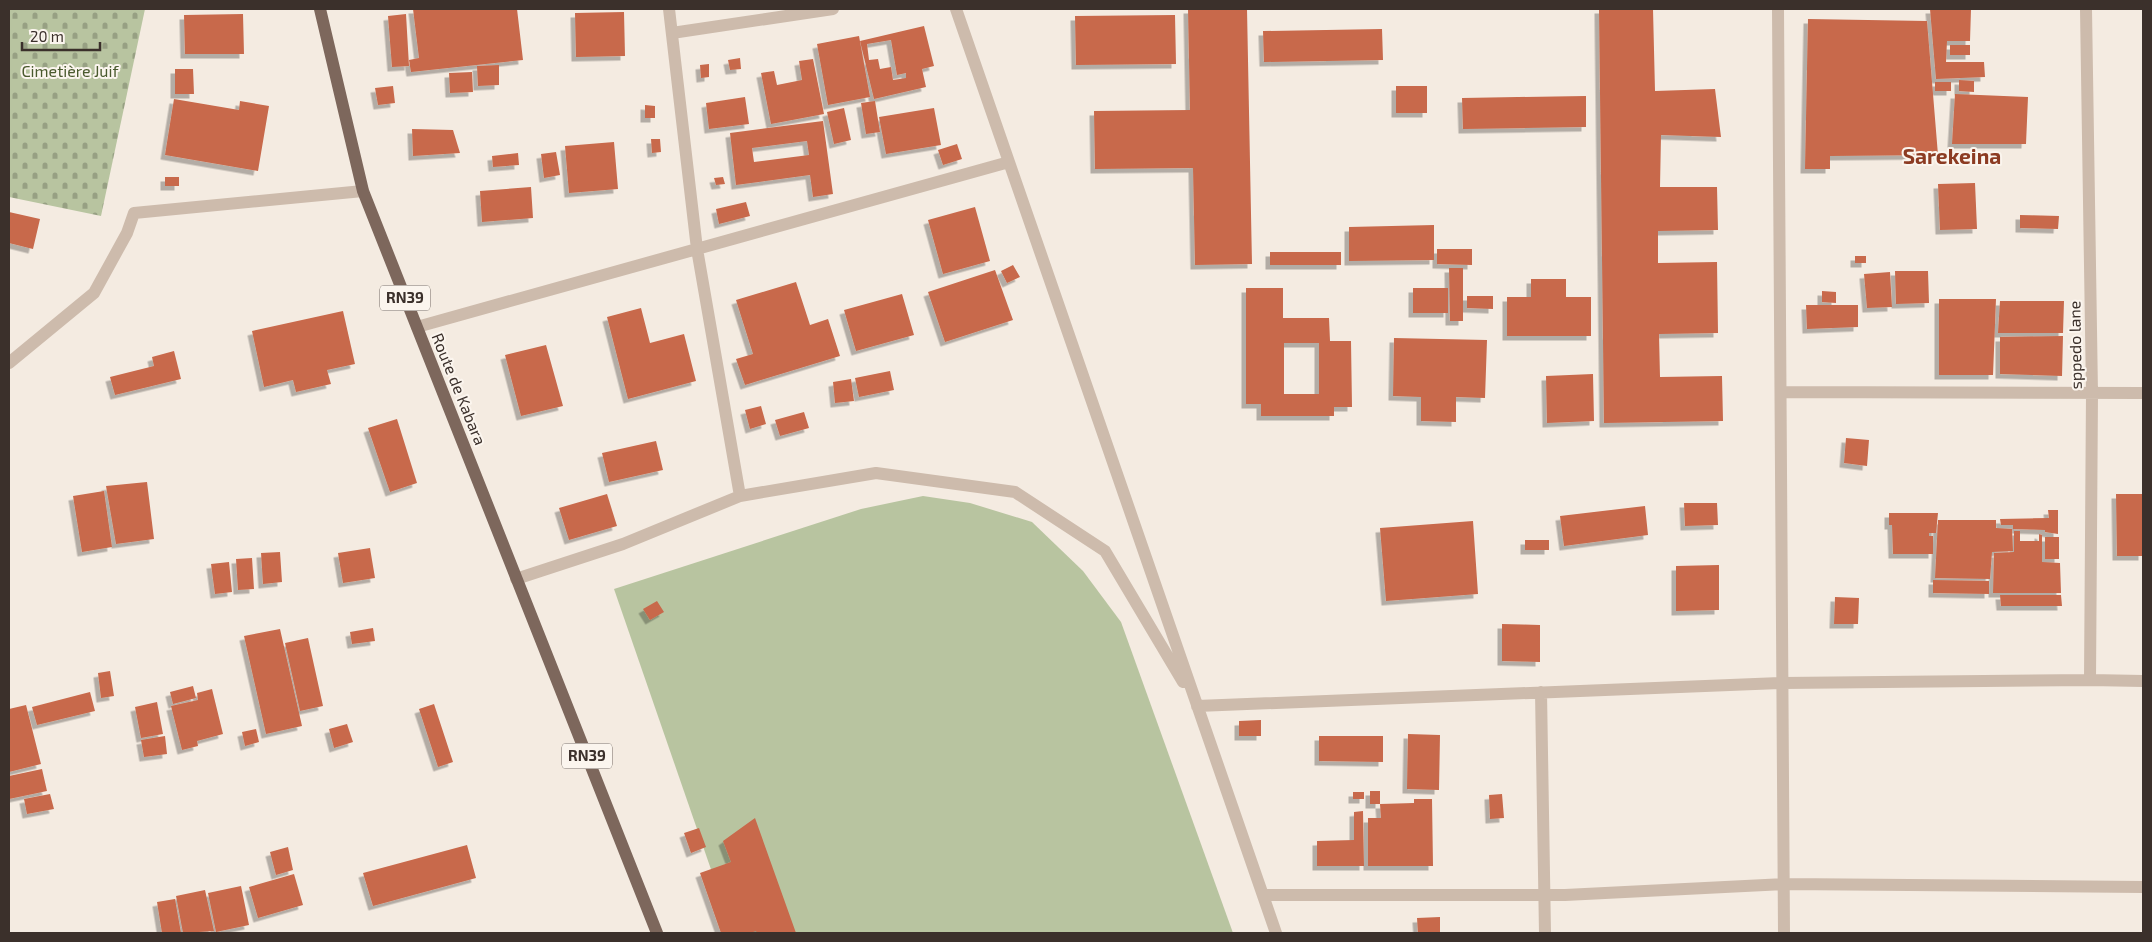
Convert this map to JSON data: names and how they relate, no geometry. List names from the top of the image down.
{
  "streets": {
    "main road": ["RN39", "Route de Kabara"],
    "street": ["sppedo lane"]
  },
  "crossings": [
    ["RN39", "Route de Kabara"]
  ],
  "districts": ["Sarekeina"],
  "parks": ["Cimetière Juif"],
  "scale_bar": "20 m"
}
